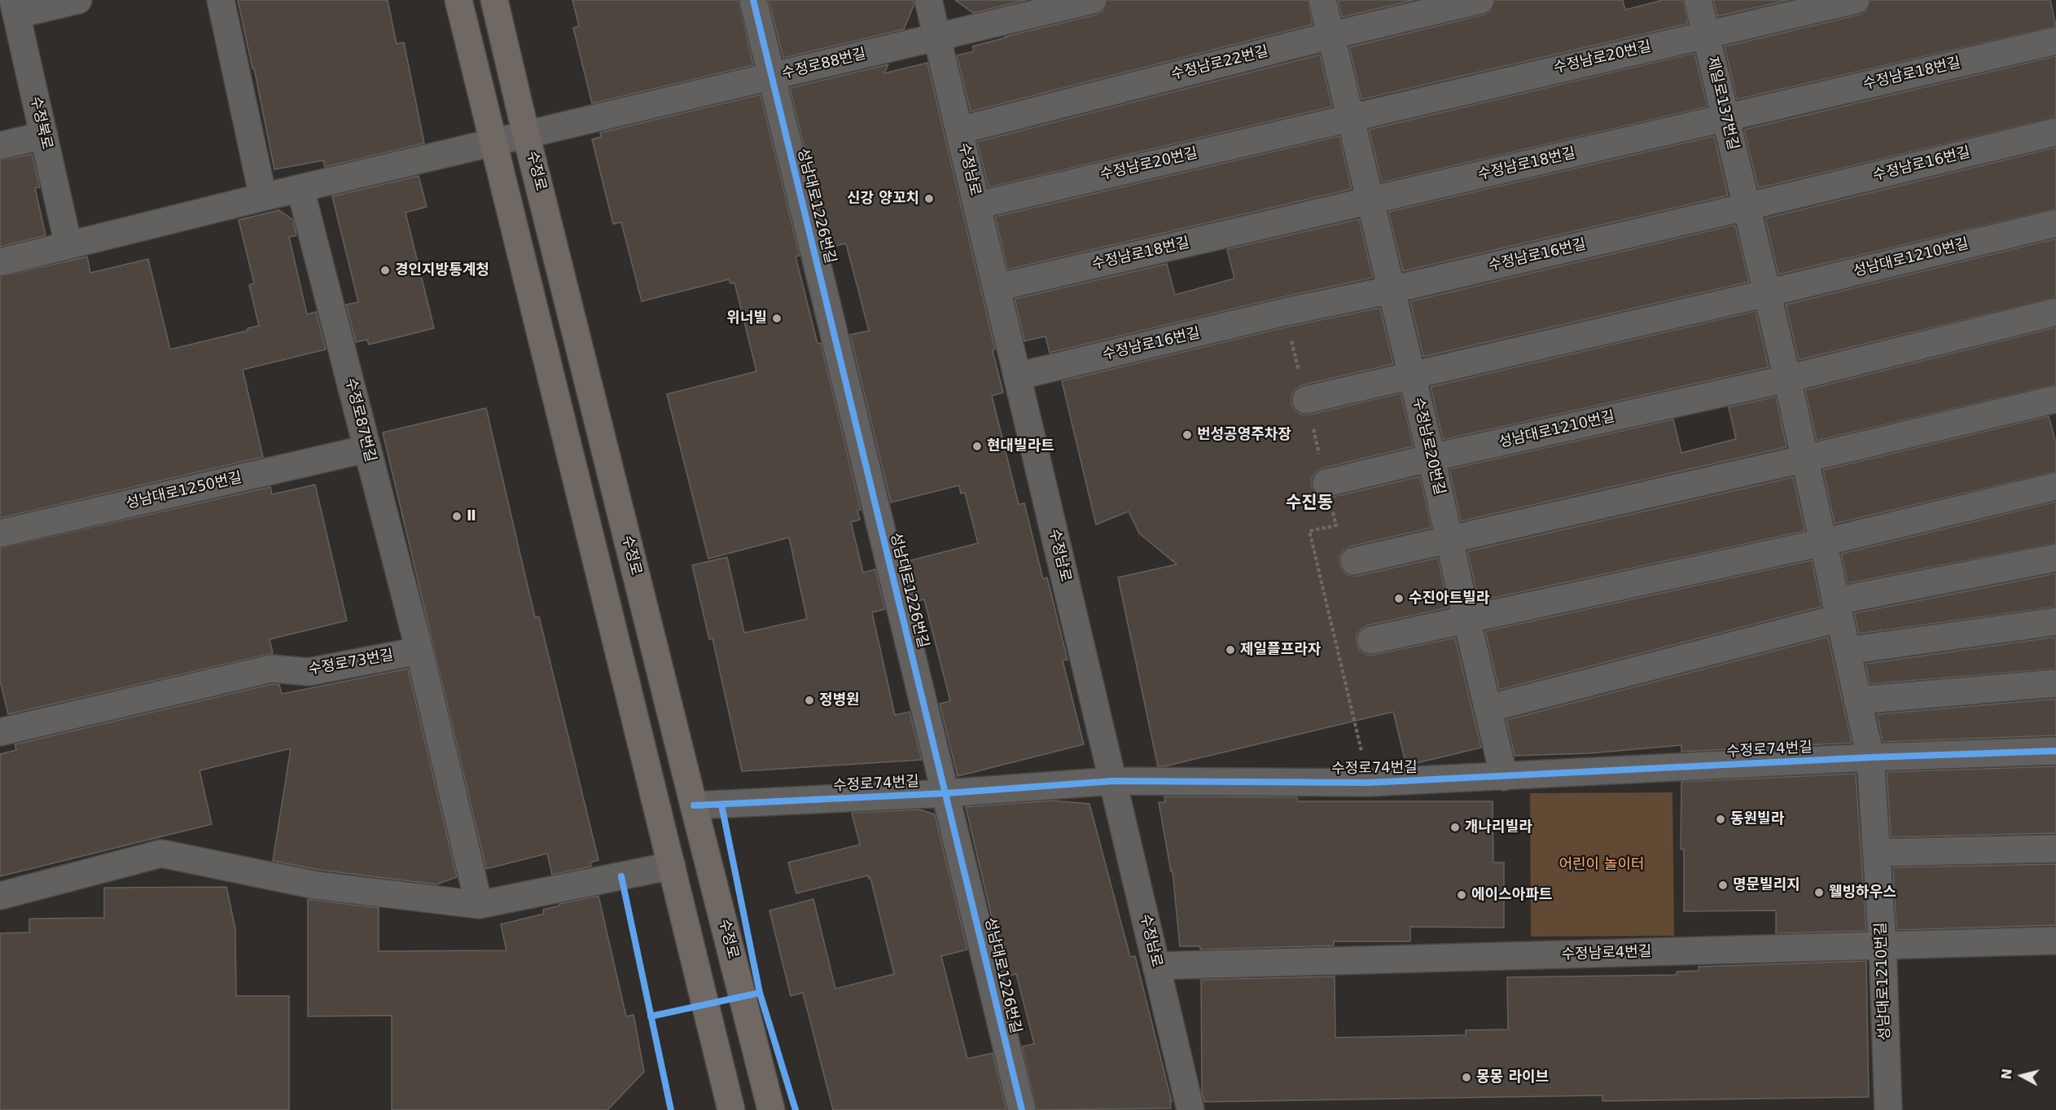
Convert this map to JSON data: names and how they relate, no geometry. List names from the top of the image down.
{
  "streets": {
    "main road": ["수정로"],
    "street": [
      "수정남로20번길",
      "수정남로22번길",
      "수정로88번길",
      "수정남로18번길",
      "제일로137번길",
      "수정북로",
      "수정남로16번길",
      "수정남로",
      "성남대로1226번길",
      "성남대로1210번길",
      "수정로87번길",
      "성남대로1250번길",
      "수정로73번길",
      "수정로74번길",
      "수정남로4번길"
    ]
  },
  "crossings": [
    ["수정남로20번길", "수정남로22번길"],
    ["수정남로20번길", "수정남로18번길"],
    ["수정남로20번길", "제일로137번길"],
    ["수정남로20번길", "수정남로16번길"],
    ["수정남로20번길", "수정남로"],
    ["수정남로20번길", "성남대로1210번길"],
    ["수정남로20번길", "수정로74번길"],
    ["수정남로22번길", "수정남로"],
    ["수정로88번길", "수정남로"],
    ["수정로88번길", "수정로"],
    ["수정로88번길", "성남대로1226번길"],
    ["수정남로18번길", "제일로137번길"],
    ["수정남로18번길", "수정남로"],
    ["제일로137번길", "수정남로16번길"],
    ["제일로137번길", "성남대로1210번길"],
    ["수정남로16번길", "수정남로"],
    ["수정남로16번길", "성남대로1210번길"],
    ["수정남로", "수정로74번길"],
    ["수정남로", "수정남로4번길"],
    ["수정로", "수정로74번길"],
    ["성남대로1226번길", "수정로74번길"],
    ["성남대로1210번길", "수정로74번길"],
    ["성남대로1210번길", "수정남로4번길"],
    ["수정로87번길", "성남대로1250번길"],
    ["수정로87번길", "수정로73번길"]
  ],
  "districts": ["수진동"],
  "parks": ["어린이 놀이터"],
  "places": [
    "신강 양꼬치",
    "경인지방통계청",
    "위너빌",
    "번성공영주차장",
    "현대빌라트",
    "Ⅱ",
    "수진아트빌라",
    "제일플프라자",
    "정병원",
    "동원빌라",
    "개나리빌라",
    "명문빌리지",
    "웰빙하우스",
    "에이스아파트",
    "몽몽 라이브"
  ],
  "north": "left"
}
